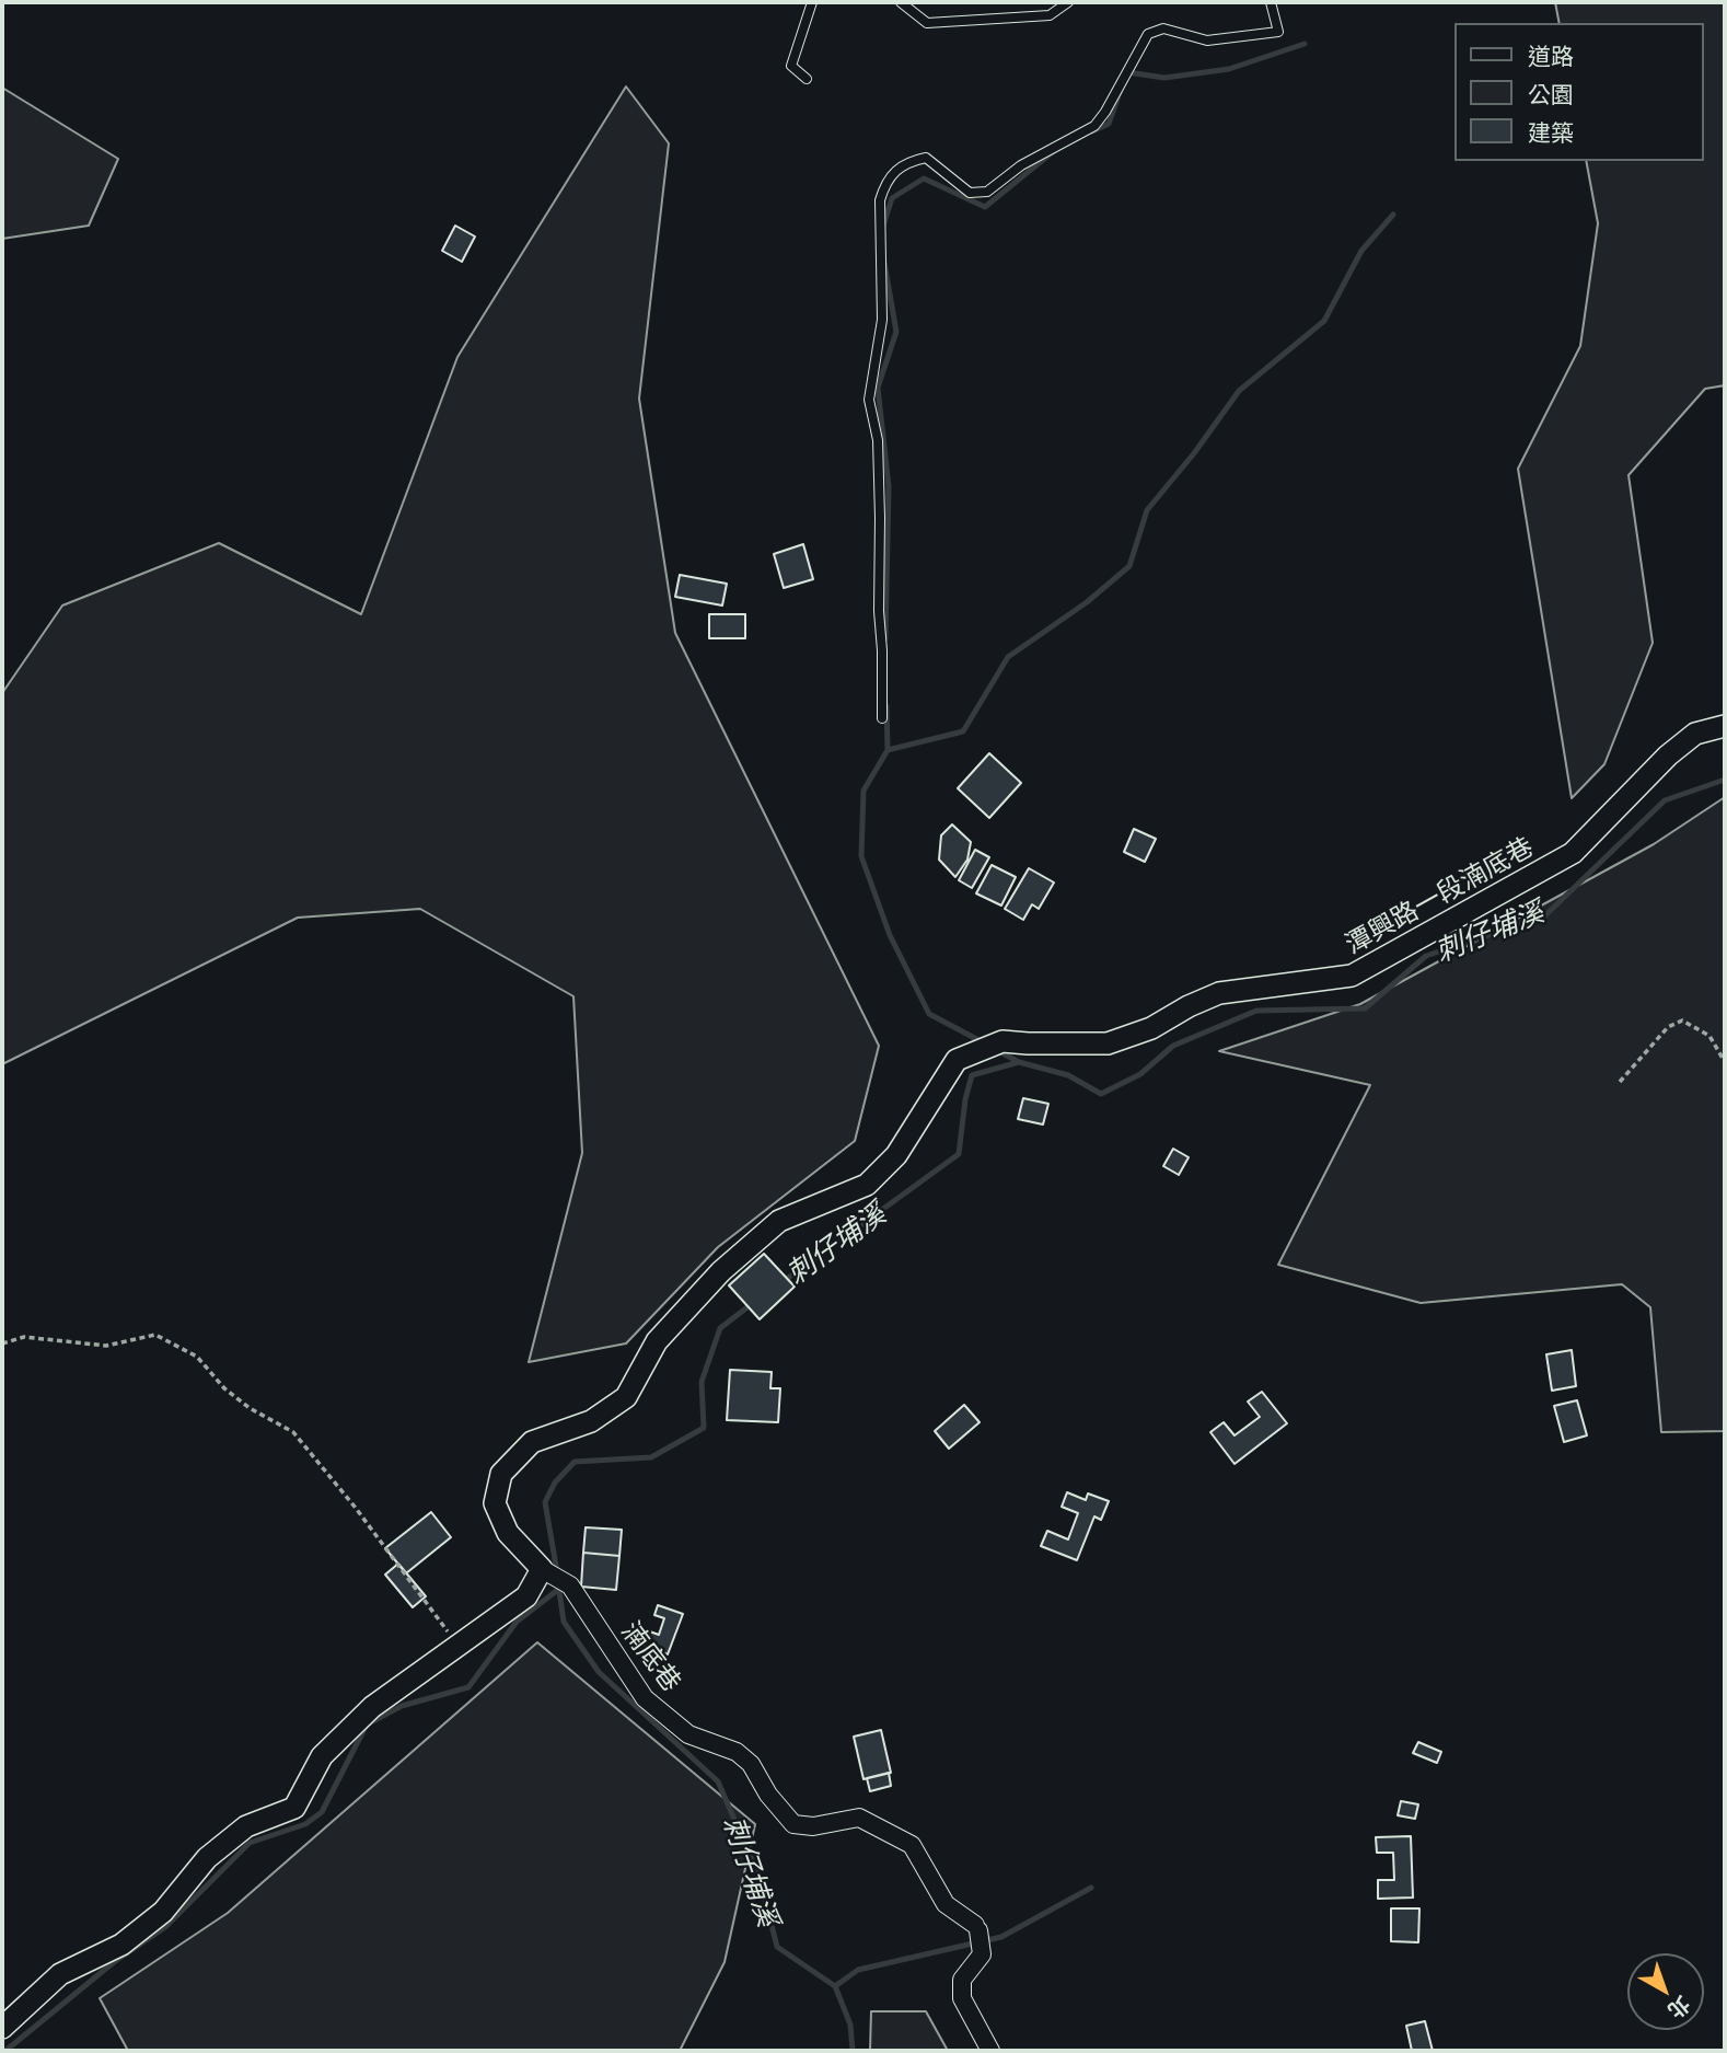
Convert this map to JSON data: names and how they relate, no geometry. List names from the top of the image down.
{
  "streets": {
    "street": ["潭興路一段湳底巷", "湳底巷"]
  },
  "crossings": [
    ["潭興路一段湳底巷", "湳底巷"]
  ],
  "water": ["刺仔埔溪"],
  "legend": ["道路", "公園", "建築"],
  "north": "bottom right"
}
